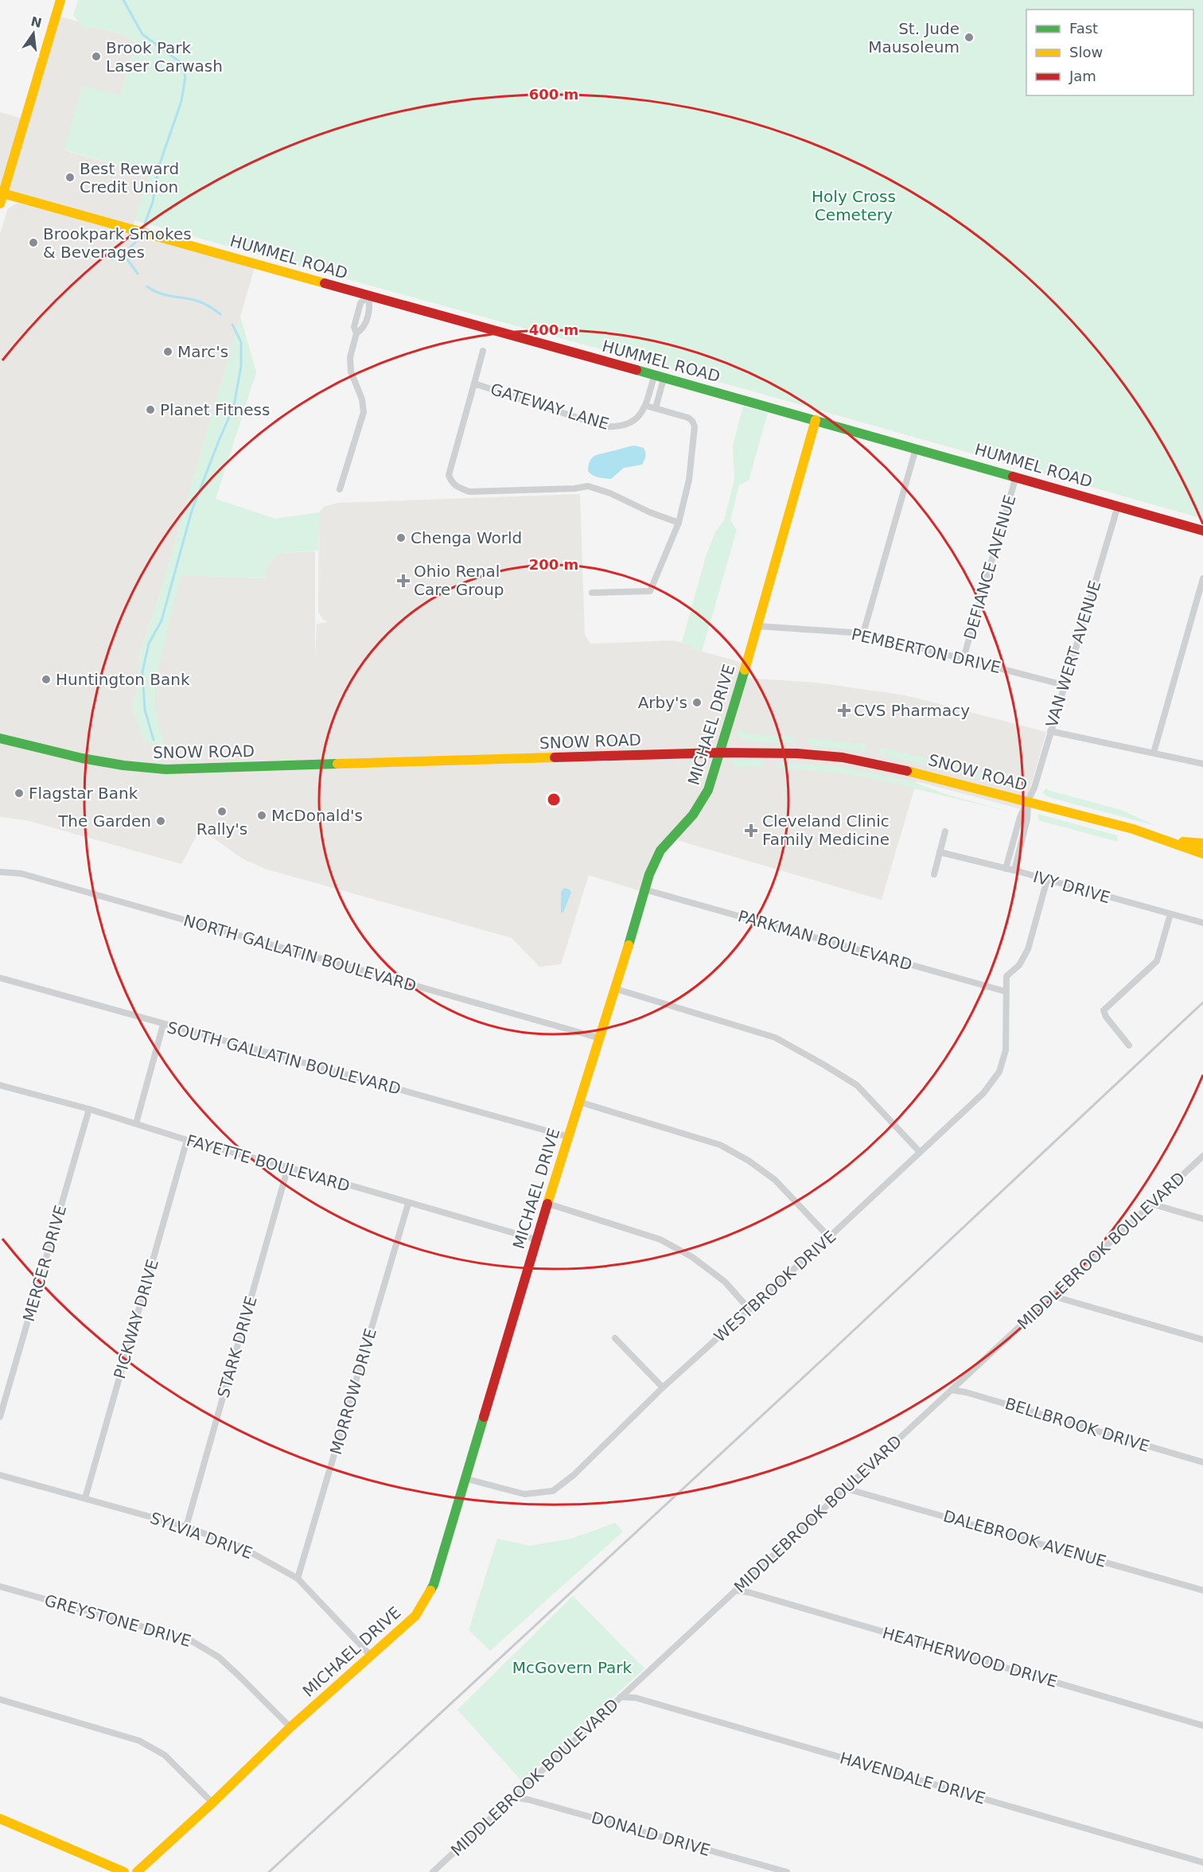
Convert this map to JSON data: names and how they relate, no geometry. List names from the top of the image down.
{
  "streets": {
    "street": [
      "HUMMEL ROAD",
      "GATEWAY LANE",
      "DEFIANCE AVENUE",
      "PEMBERTON DRIVE",
      "VAN WERT AVENUE",
      "MICHAEL DRIVE",
      "SNOW ROAD",
      "IVY DRIVE",
      "PARKMAN BOULEVARD",
      "NORTH GALLATIN BOULEVARD",
      "SOUTH GALLATIN BOULEVARD",
      "FAYETTE BOULEVARD",
      "MIDDLEBROOK BOULEVARD",
      "MERCER DRIVE",
      "WESTBROOK DRIVE",
      "PICKWAY DRIVE",
      "STARK DRIVE",
      "MORROW DRIVE",
      "BELLBROOK DRIVE",
      "SYLVIA DRIVE",
      "DALEBROOK AVENUE",
      "GREYSTONE DRIVE",
      "HEATHERWOOD DRIVE",
      "HAVENDALE DRIVE",
      "DONALD DRIVE"
    ]
  },
  "crossings": [
    ["HUMMEL ROAD", "GATEWAY LANE"],
    ["HUMMEL ROAD", "DEFIANCE AVENUE"],
    ["HUMMEL ROAD", "VAN WERT AVENUE"],
    ["HUMMEL ROAD", "MICHAEL DRIVE"],
    ["DEFIANCE AVENUE", "PEMBERTON DRIVE"],
    ["PEMBERTON DRIVE", "VAN WERT AVENUE"],
    ["PEMBERTON DRIVE", "MICHAEL DRIVE"],
    ["VAN WERT AVENUE", "SNOW ROAD"],
    ["VAN WERT AVENUE", "IVY DRIVE"],
    ["MICHAEL DRIVE", "SNOW ROAD"],
    ["MICHAEL DRIVE", "PARKMAN BOULEVARD"],
    ["MICHAEL DRIVE", "NORTH GALLATIN BOULEVARD"],
    ["MICHAEL DRIVE", "SOUTH GALLATIN BOULEVARD"],
    ["MICHAEL DRIVE", "FAYETTE BOULEVARD"],
    ["MICHAEL DRIVE", "WESTBROOK DRIVE"],
    ["MICHAEL DRIVE", "SYLVIA DRIVE"],
    ["MICHAEL DRIVE", "GREYSTONE DRIVE"],
    ["PARKMAN BOULEVARD", "WESTBROOK DRIVE"],
    ["FAYETTE BOULEVARD", "MERCER DRIVE"],
    ["FAYETTE BOULEVARD", "PICKWAY DRIVE"],
    ["FAYETTE BOULEVARD", "STARK DRIVE"],
    ["FAYETTE BOULEVARD", "MORROW DRIVE"],
    ["MIDDLEBROOK BOULEVARD", "BELLBROOK DRIVE"],
    ["MIDDLEBROOK BOULEVARD", "DALEBROOK AVENUE"],
    ["MIDDLEBROOK BOULEVARD", "HEATHERWOOD DRIVE"],
    ["MIDDLEBROOK BOULEVARD", "HAVENDALE DRIVE"],
    ["MIDDLEBROOK BOULEVARD", "DONALD DRIVE"],
    ["PICKWAY DRIVE", "SYLVIA DRIVE"],
    ["STARK DRIVE", "SYLVIA DRIVE"],
    ["MORROW DRIVE", "SYLVIA DRIVE"]
  ],
  "parks": ["Holy Cross Cemetery", "McGovern Park"],
  "places": {
    "other": [
      "St. Jude Mausoleum",
      "Brook Park Laser Carwash",
      "Best Reward Credit Union",
      "Brookpark Smokes & Beverages",
      "Marc's",
      "Planet Fitness",
      "Chenga World",
      "Huntington Bank",
      "Arby's",
      "Flagstar Bank",
      "Rally's",
      "McDonald's",
      "The Garden"
    ],
    "health": ["Ohio Renal Care Group", "CVS Pharmacy", "Cleveland Clinic Family Medicine"]
  },
  "legend": ["Fast", "Slow", "Jam"],
  "north": "top",
  "rings": ["600 m", "400 m", "200 m"]
}
